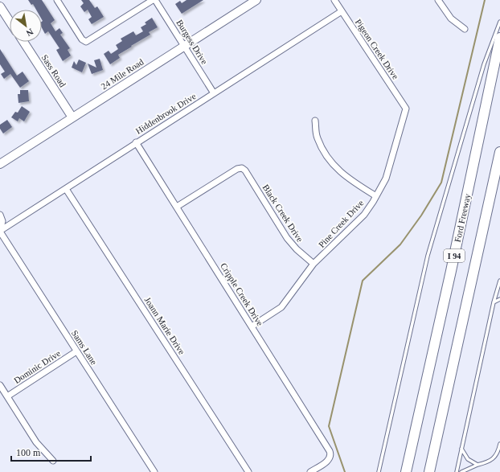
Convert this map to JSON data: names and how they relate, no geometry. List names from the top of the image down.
{
  "streets": {
    "highway": ["Ford Freeway", "I 94"],
    "street": [
      "Burgess Drive",
      "Pigeon Creek Drive",
      "Sass Road",
      "24 Mile Road",
      "Hiddenbrook Drive",
      "Black Creek Drive",
      "Pine Creek Drive",
      "Cripple Creek Drive",
      "Joann Marie Drive",
      "Sams Lane",
      "Dominic Drive"
    ]
  },
  "crossings": [
    ["Burgess Drive", "24 Mile Road"],
    ["Burgess Drive", "Hiddenbrook Drive"],
    ["Pigeon Creek Drive", "Hiddenbrook Drive"],
    ["Pigeon Creek Drive", "Pine Creek Drive"],
    ["Sass Road", "24 Mile Road"],
    ["Hiddenbrook Drive", "Cripple Creek Drive"],
    ["Hiddenbrook Drive", "Joann Marie Drive"],
    ["Hiddenbrook Drive", "Sams Lane"],
    ["Black Creek Drive", "Pine Creek Drive"],
    ["Black Creek Drive", "Cripple Creek Drive"],
    ["Pine Creek Drive", "Cripple Creek Drive"],
    ["Sams Lane", "Dominic Drive"]
  ],
  "scale_bar": "100 m",
  "north": "bottom right"
}
